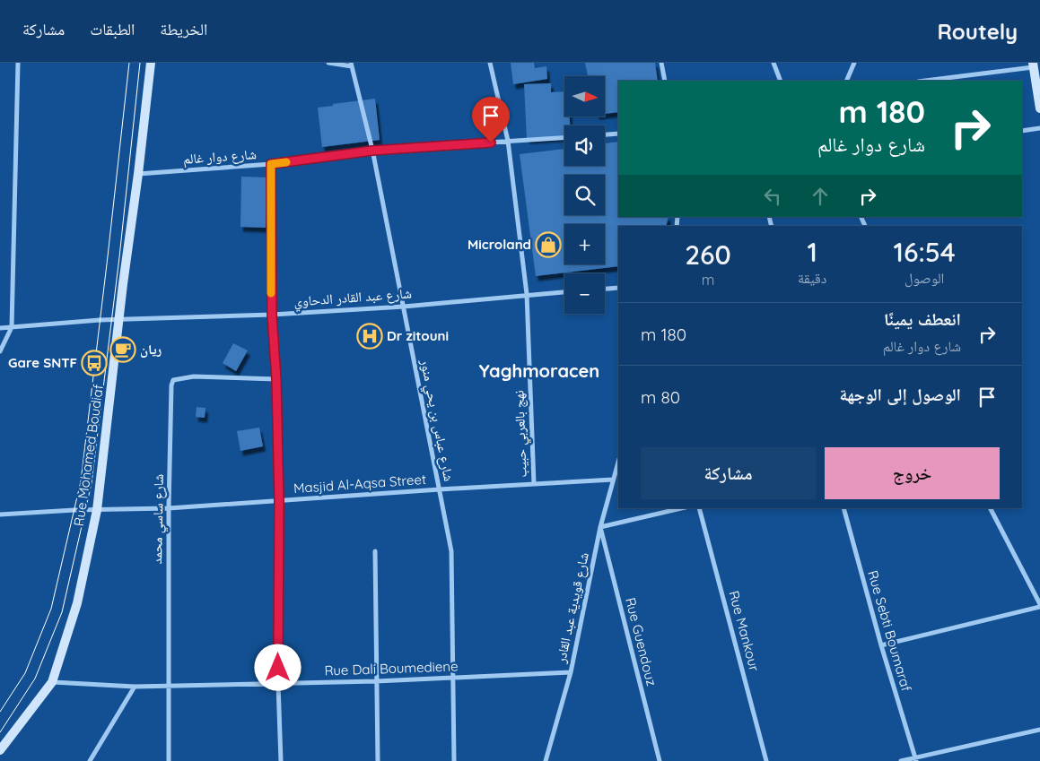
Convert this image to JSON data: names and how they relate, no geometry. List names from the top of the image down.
{
  "streets": {
    "main road": ["Rue Mohamed Boudiaf"],
    "street": [
      "شارع دوار غالم",
      "شارع عبد القادر الدحاوي",
      "شارع عباس بن يحي منور",
      "نهج بالعربي حبيب",
      "Masjid Al-Aqsa Street",
      "شارع ساسي محمد",
      "شارع قويدية عبد القادر",
      "Rue Mankour",
      "Rue Sebti Boumaraf",
      "Rue Guendouz",
      "Rue Dali Boumediene"
    ]
  },
  "crossings": [
    ["شارع دوار غالم", "شارع عباس بن يحي منور"],
    ["شارع دوار غالم", "نهج بالعربي حبيب"],
    ["شارع دوار غالم", "Rue Mohamed Boudiaf"],
    ["شارع عبد القادر الدحاوي", "شارع عباس بن يحي منور"],
    ["شارع عبد القادر الدحاوي", "نهج بالعربي حبيب"],
    ["شارع عبد القادر الدحاوي", "Rue Mohamed Boudiaf"],
    ["شارع عباس بن يحي منور", "Masjid Al-Aqsa Street"],
    ["شارع عباس بن يحي منور", "Rue Dali Boumediene"],
    ["نهج بالعربي حبيب", "Masjid Al-Aqsa Street"],
    ["Rue Mohamed Boudiaf", "Masjid Al-Aqsa Street"],
    ["Rue Mohamed Boudiaf", "Rue Dali Boumediene"],
    ["Masjid Al-Aqsa Street", "شارع ساسي محمد"],
    ["Masjid Al-Aqsa Street", "شارع قويدية عبد القادر"],
    ["شارع ساسي محمد", "Rue Dali Boumediene"],
    ["شارع قويدية عبد القادر", "Rue Guendouz"],
    ["شارع قويدية عبد القادر", "Rue Dali Boumediene"]
  ],
  "districts": ["Yaghmoracen"],
  "places": {
    "shop": ["Microland"],
    "hospital": ["Dr zitouni"],
    "cafe": ["ريان"],
    "bus stop": ["Gare SNTF"]
  },
  "north": "right",
  "page": {
    "header": "Routely",
    "nav": ["الخريطة", "الطبقات", "مشاركة"],
    "map_buttons": ["+", "−"],
    "turn": ["180 m", "شارع دوار غالم"],
    "eta": [
      "16:54",
      "الوصول",
      "1",
      "دقيقة",
      "260",
      "m"
    ],
    "list": [
      {
        "name": "انعطف يمينًا",
        "note": "شارع دوار غالم",
        "value": "180 m"
      },
      {
        "name": "الوصول إلى الوجهة",
        "value": "80 m"
      }
    ],
    "buttons": ["خروج", "مشاركة"]
  }
}
